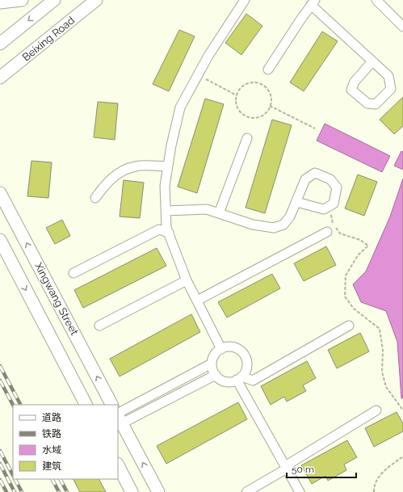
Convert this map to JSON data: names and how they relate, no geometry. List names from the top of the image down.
{
  "streets": {
    "main road": ["Beixing Road", "Xingwang Street"]
  },
  "legend": [
    "道路",
    "铁路",
    "水域",
    "建筑"
  ],
  "scale_bar": "50 m"
}
